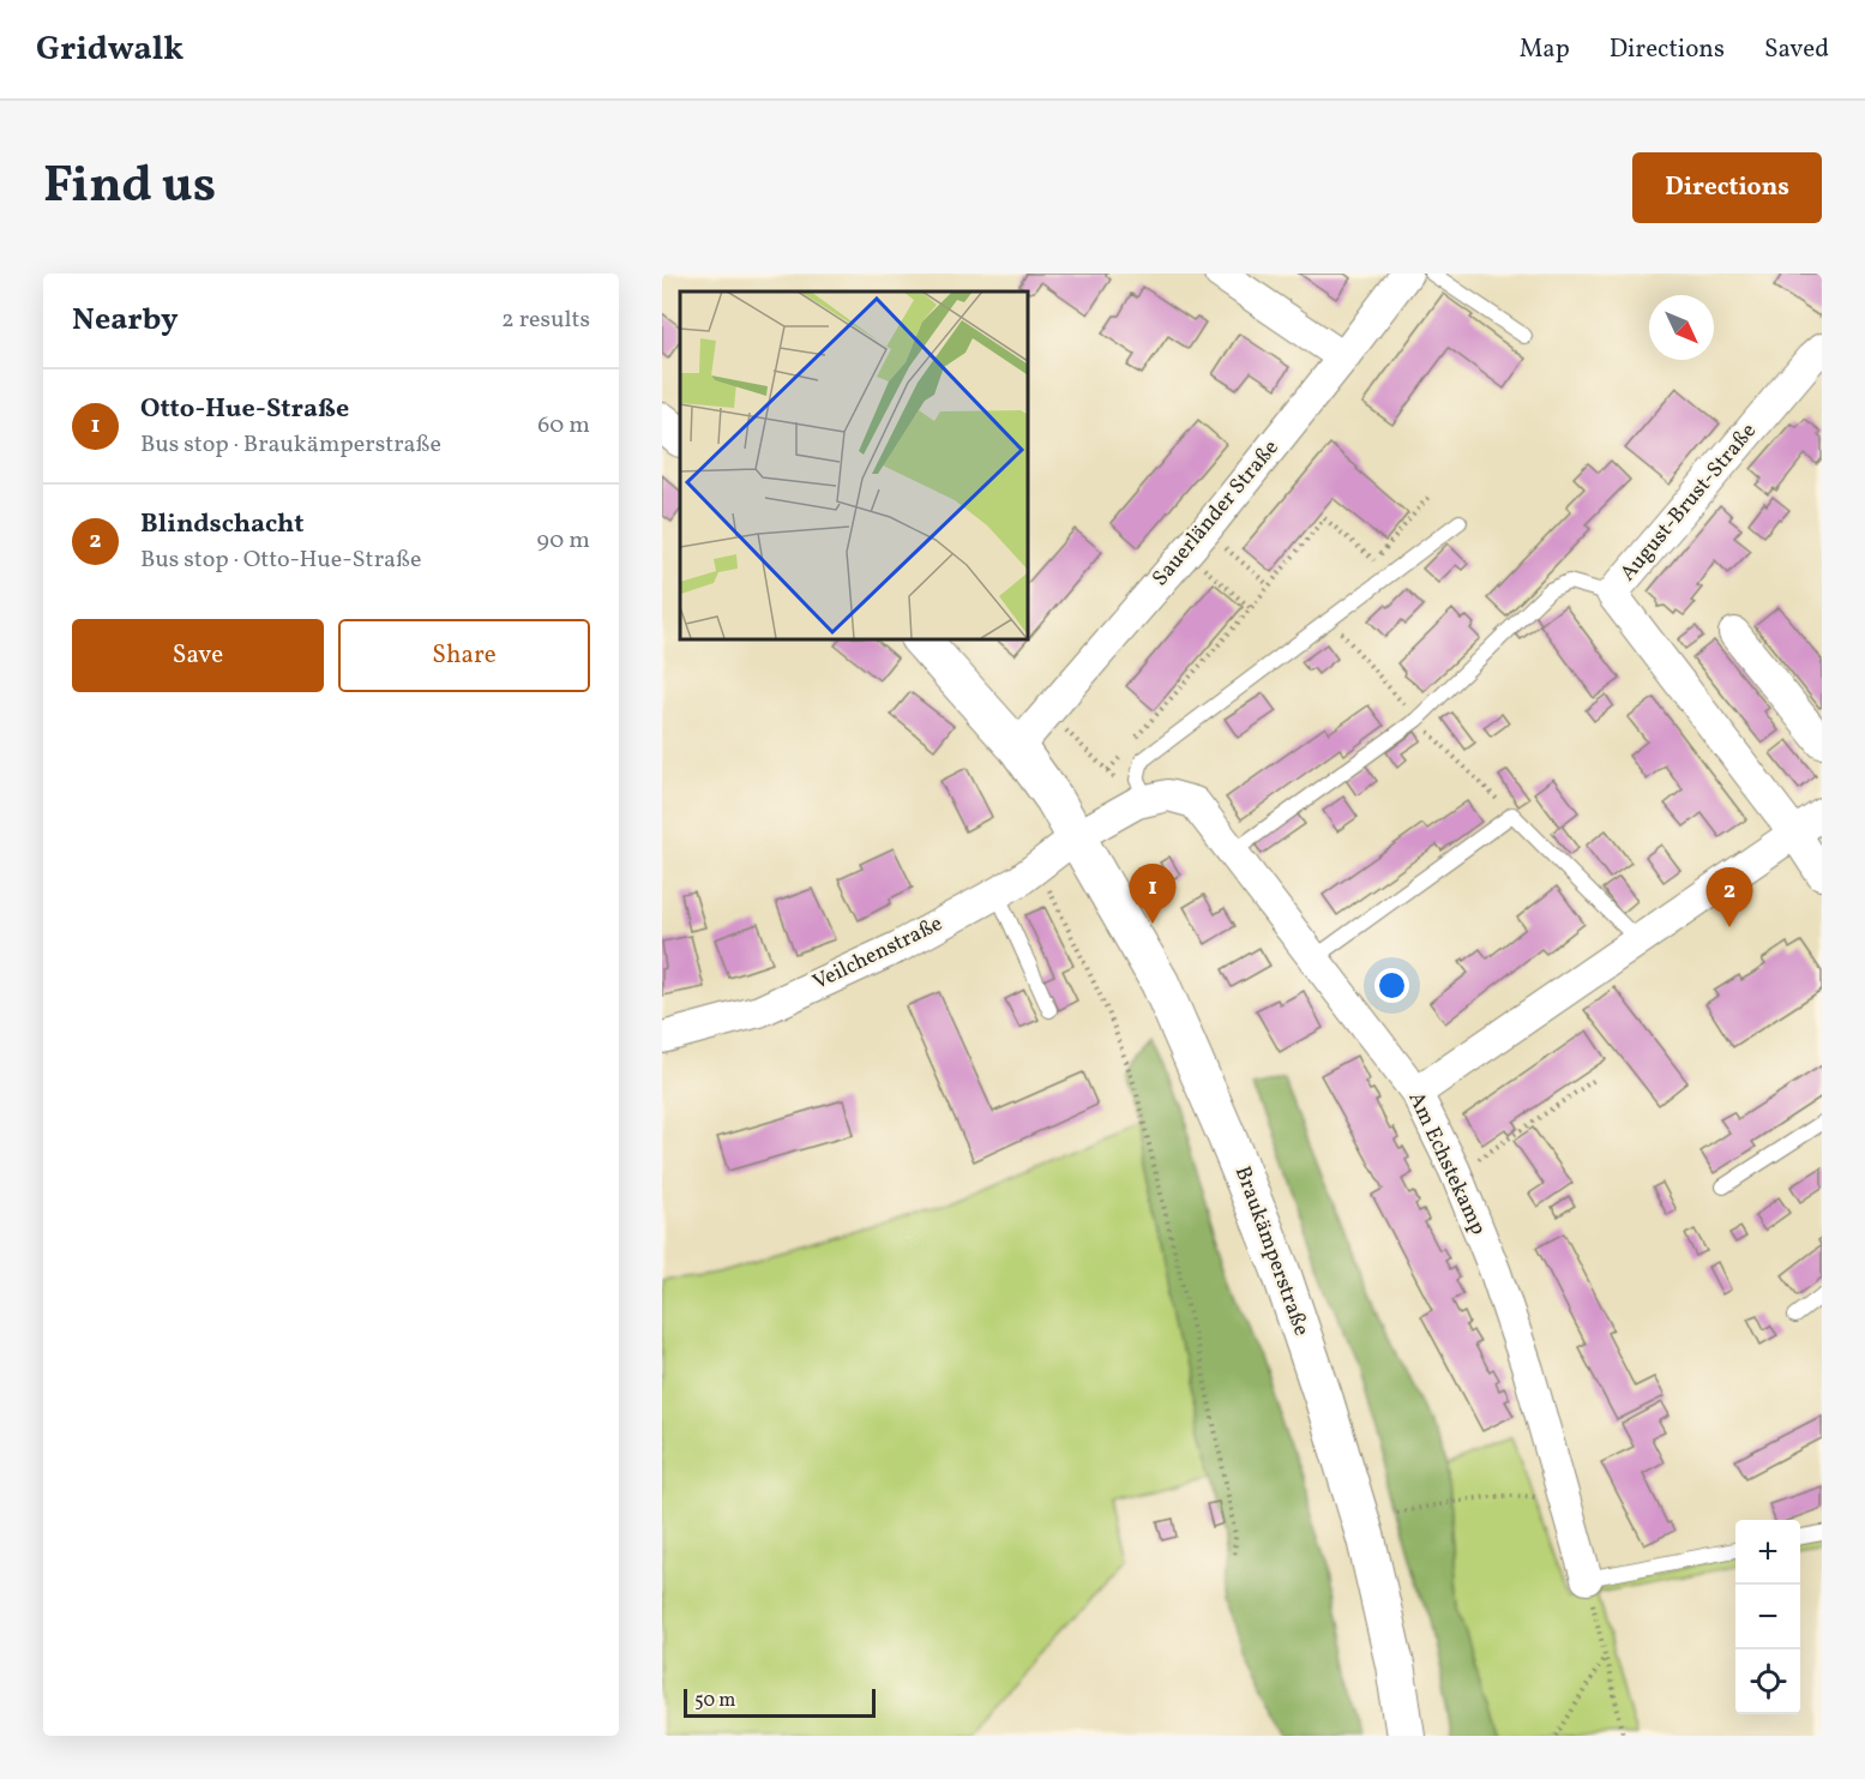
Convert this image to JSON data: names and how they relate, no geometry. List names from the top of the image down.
{
  "streets": {
    "street": [
      "August-Brust-Straße",
      "Sauerländer Straße",
      "Veilchenstraße",
      "Am Echstekamp",
      "Braukämperstraße"
    ]
  },
  "crossings": [
    ["Sauerländer Straße", "Braukämperstraße"],
    ["Veilchenstraße", "Am Echstekamp"],
    ["Veilchenstraße", "Braukämperstraße"],
    ["Am Echstekamp", "Braukämperstraße"]
  ],
  "scale_bar": "50 m",
  "north": "bottom right",
  "page": {
    "header": "Gridwalk",
    "nav": ["Map", "Directions", "Saved"],
    "title": "Find us",
    "buttons": [
      "Directions",
      ["Save", "Share"]
    ],
    "heading": ["Nearby", "2 results"],
    "list": [
      {
        "mark": "1",
        "name": "Otto-Hue-Straße",
        "note": "Bus stop · Braukämperstraße",
        "value": "60 m"
      },
      {
        "mark": "2",
        "name": "Blindschacht",
        "note": "Bus stop · Otto-Hue-Straße",
        "value": "90 m"
      }
    ],
    "pins": ["1", "2"],
    "map_buttons": ["+", "−"],
    "scale": "50 m"
  }
}
